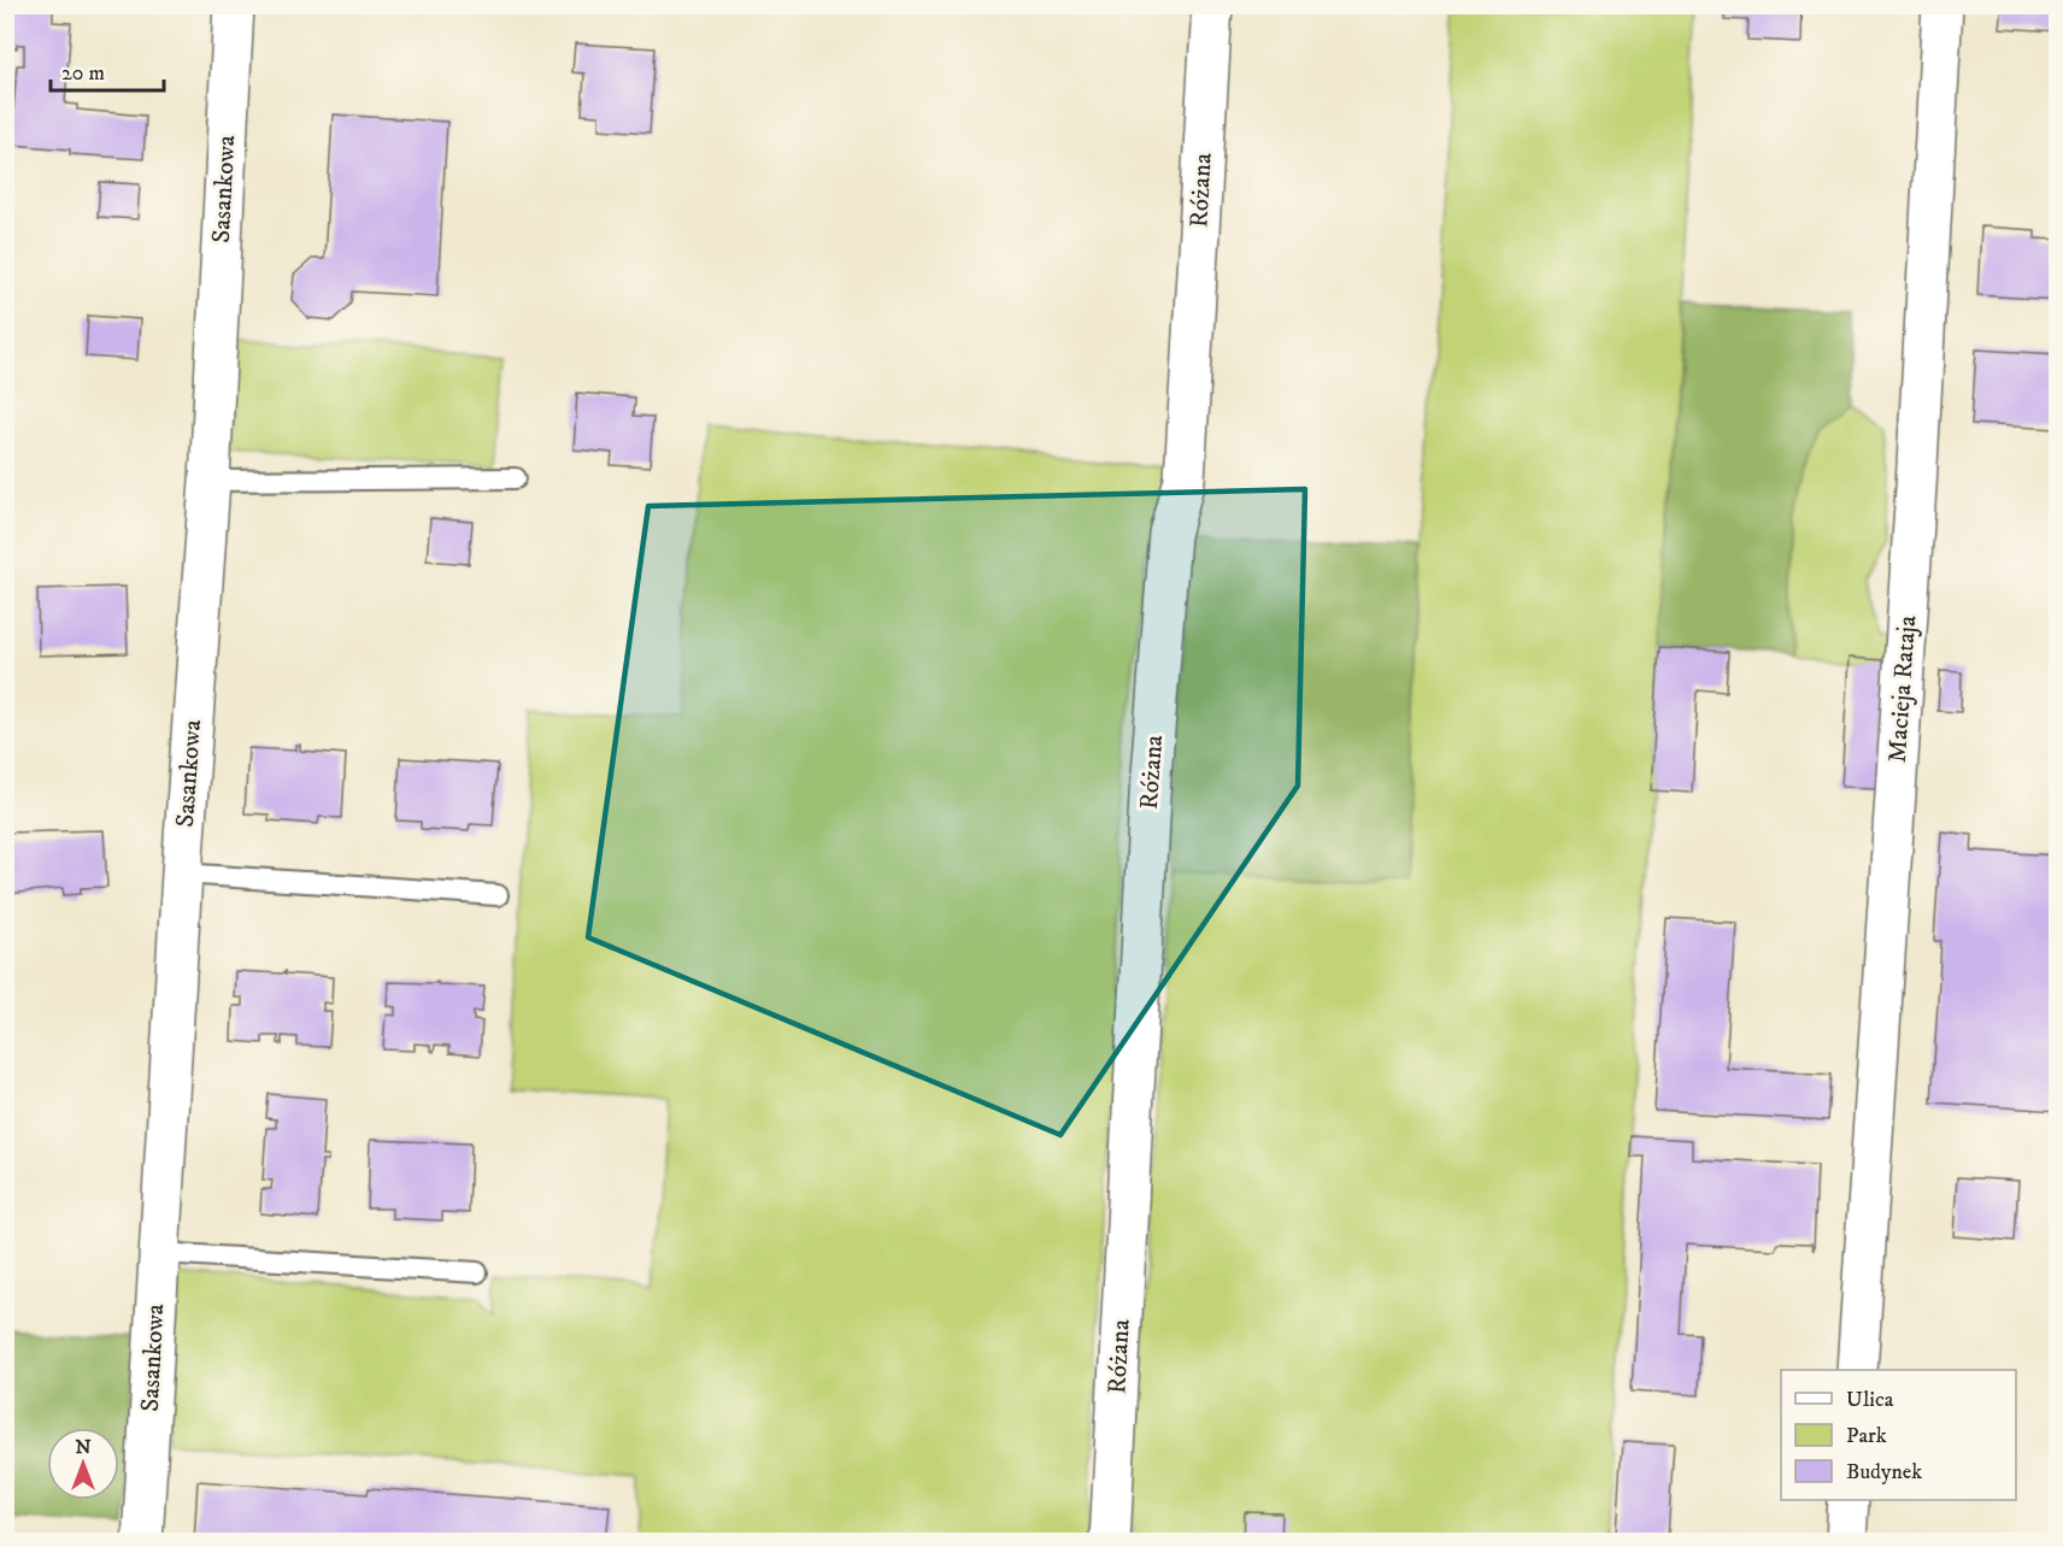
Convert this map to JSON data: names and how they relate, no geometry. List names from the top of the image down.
{
  "streets": {
    "street": ["Sasankowa", "Różana", "Macieja Rataja"]
  },
  "legend": ["Ulica", "Park", "Budynek"],
  "scale_bar": "20 m",
  "north": "top"
}
